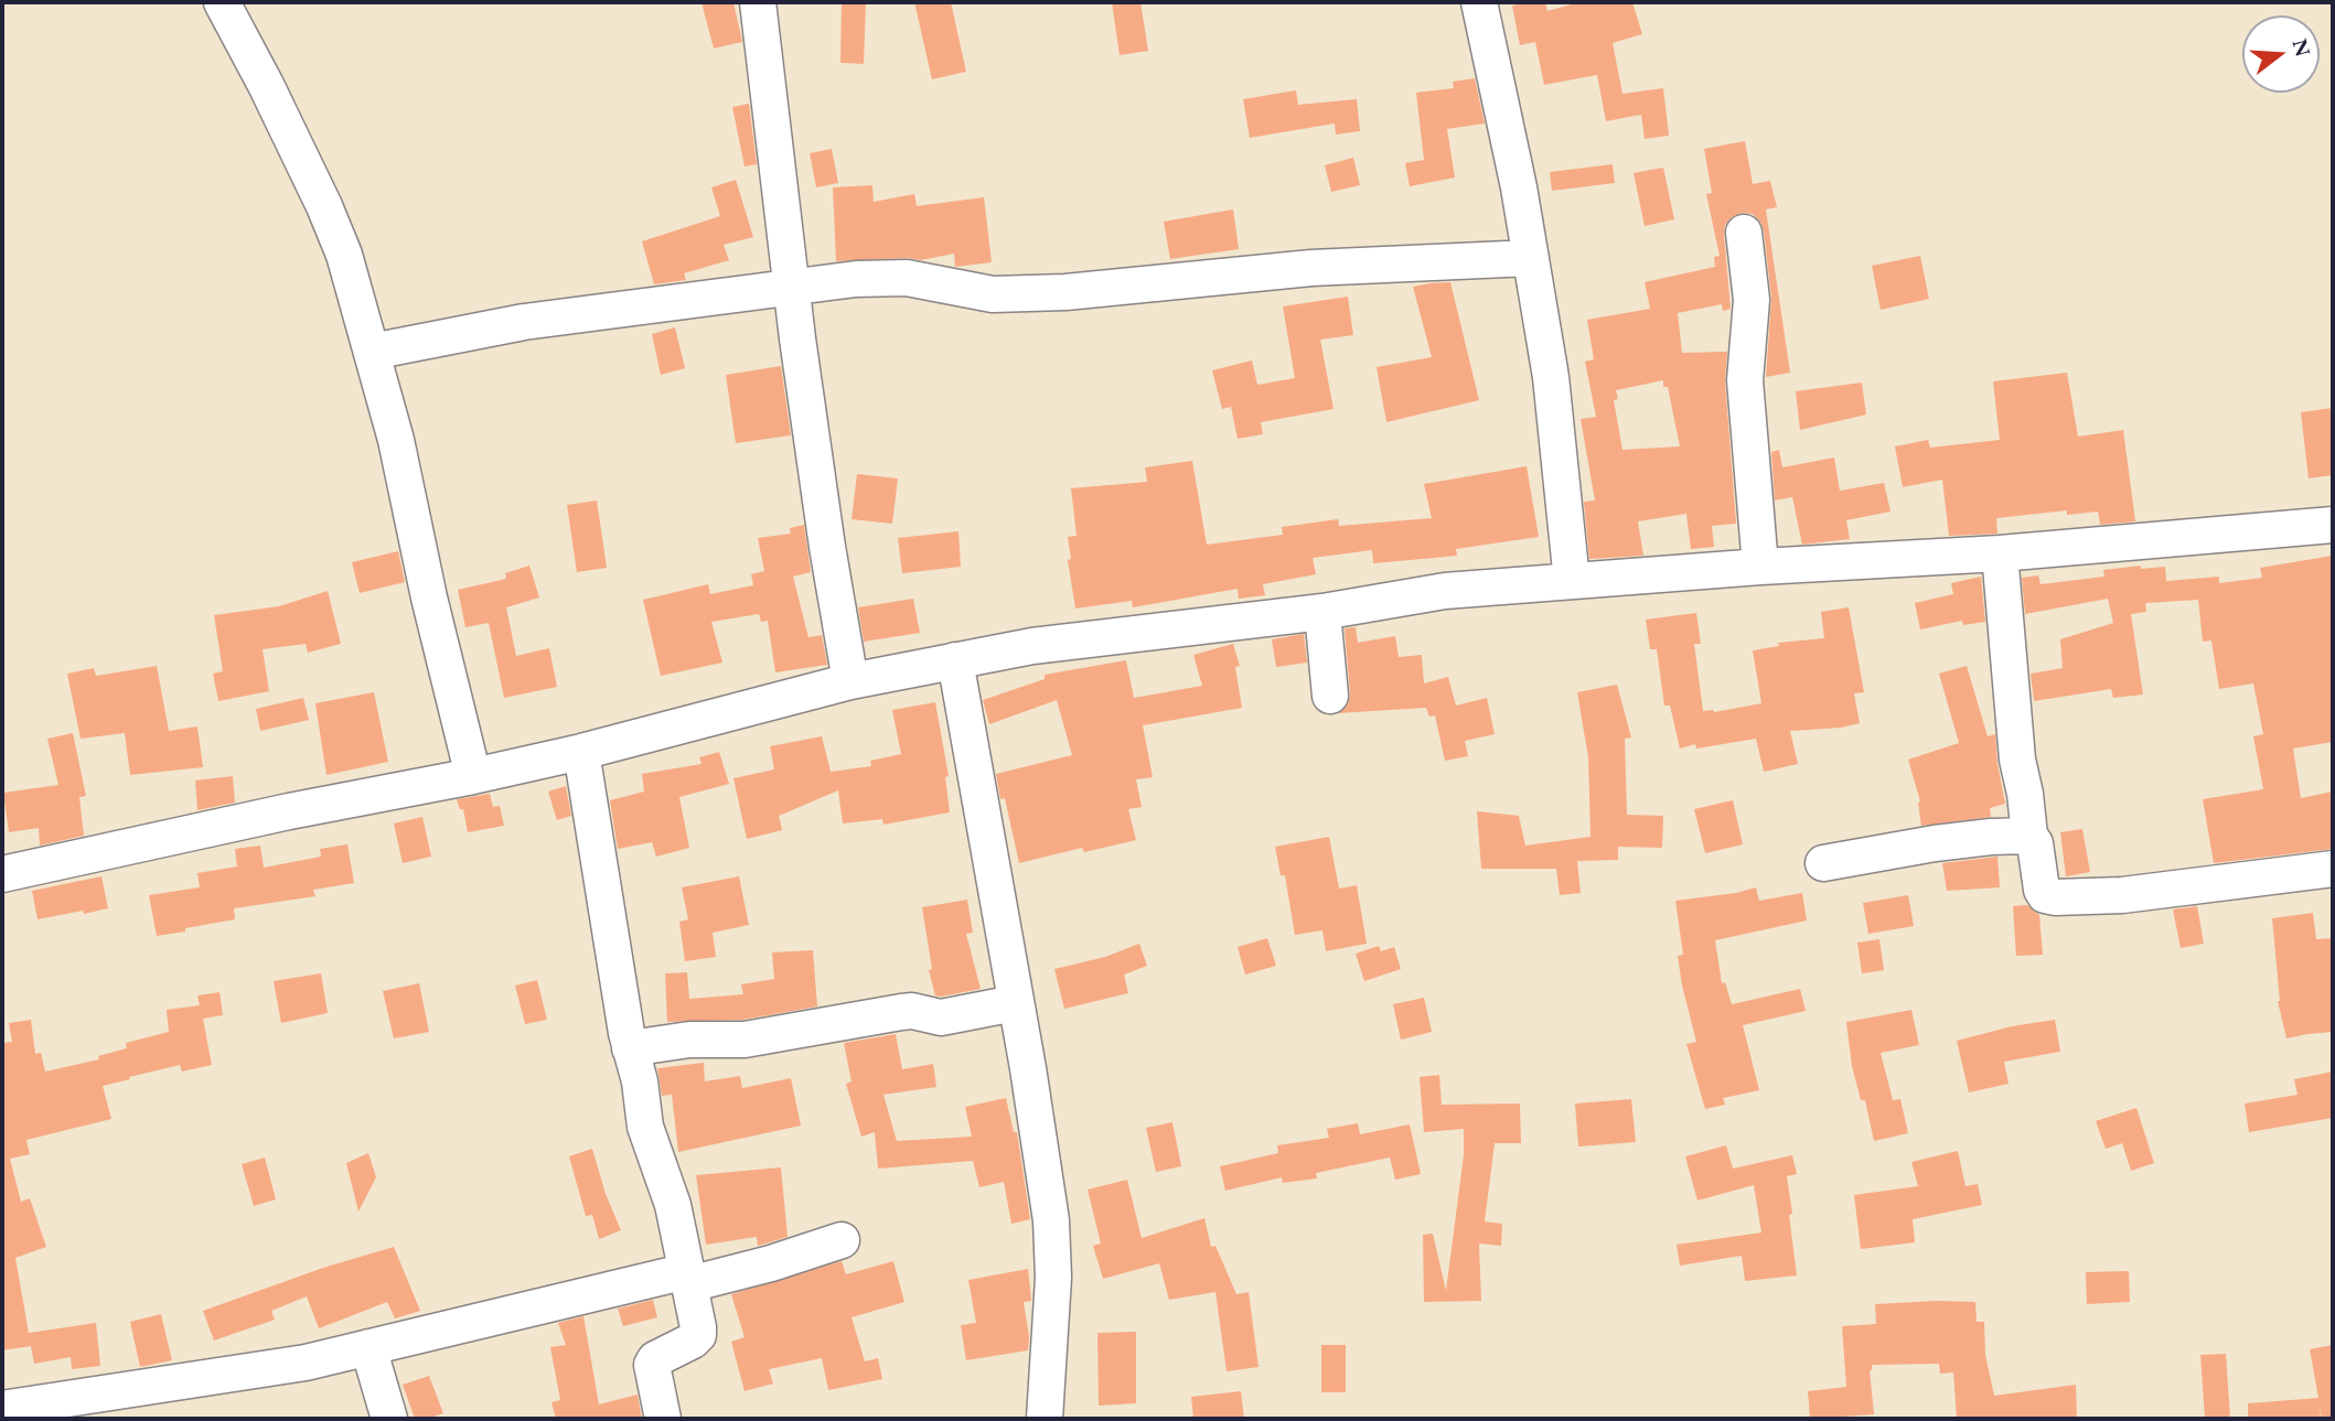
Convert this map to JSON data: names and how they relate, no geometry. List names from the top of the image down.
{
  "north": "right"
}
